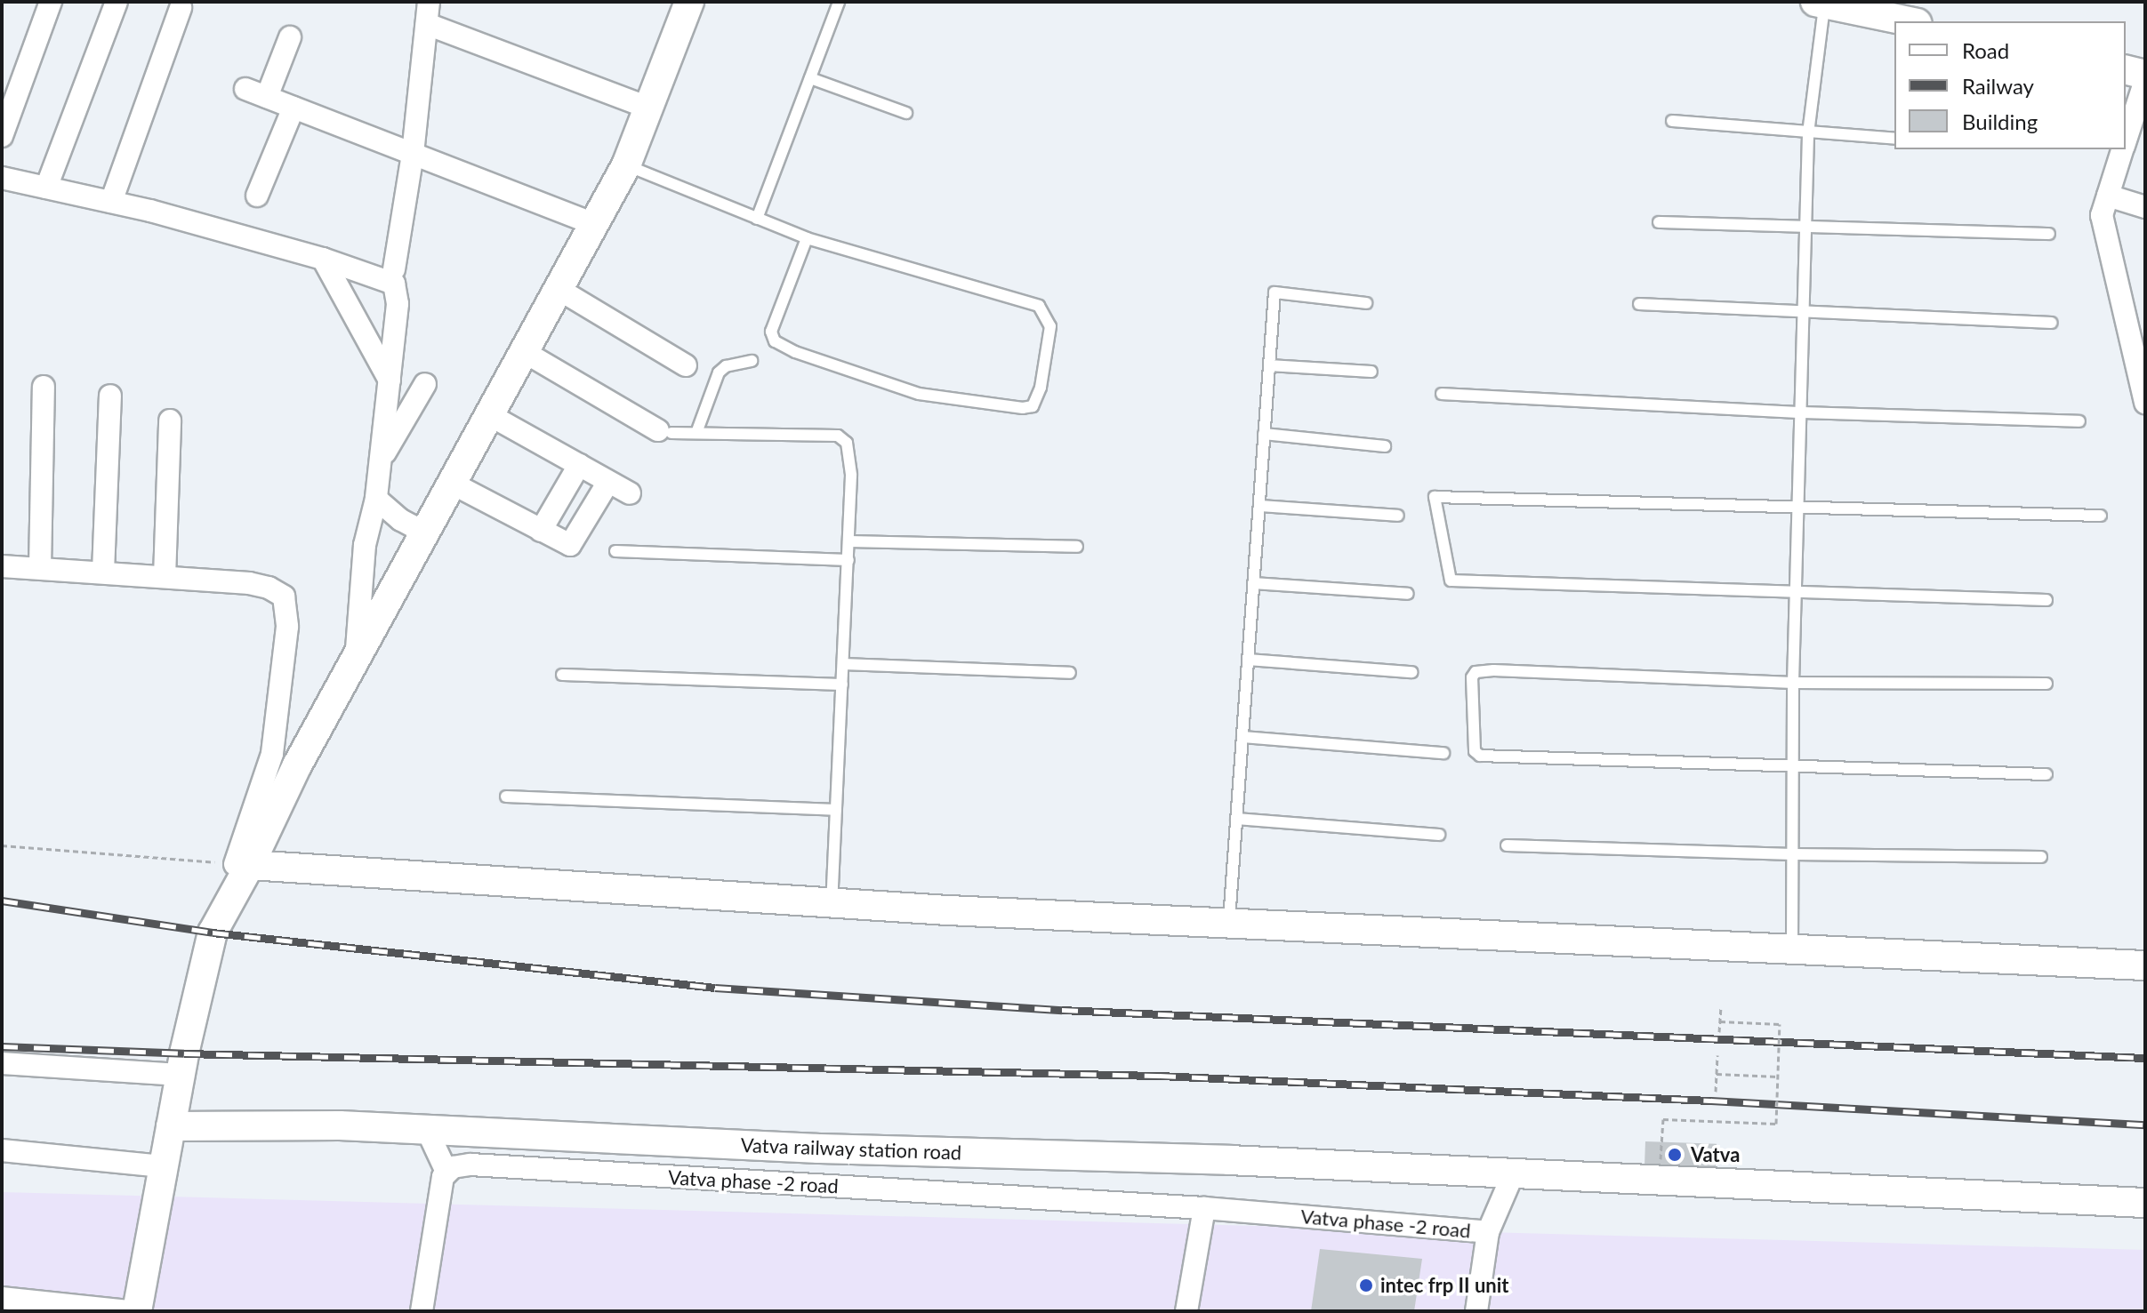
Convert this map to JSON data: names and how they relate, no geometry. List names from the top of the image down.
{
  "streets": {
    "street": ["Vatva railway station road", "Vatva phase -2 road"]
  },
  "places": ["Vatva", "intec frp II unit"],
  "legend": ["Road", "Railway", "Building"]
}
